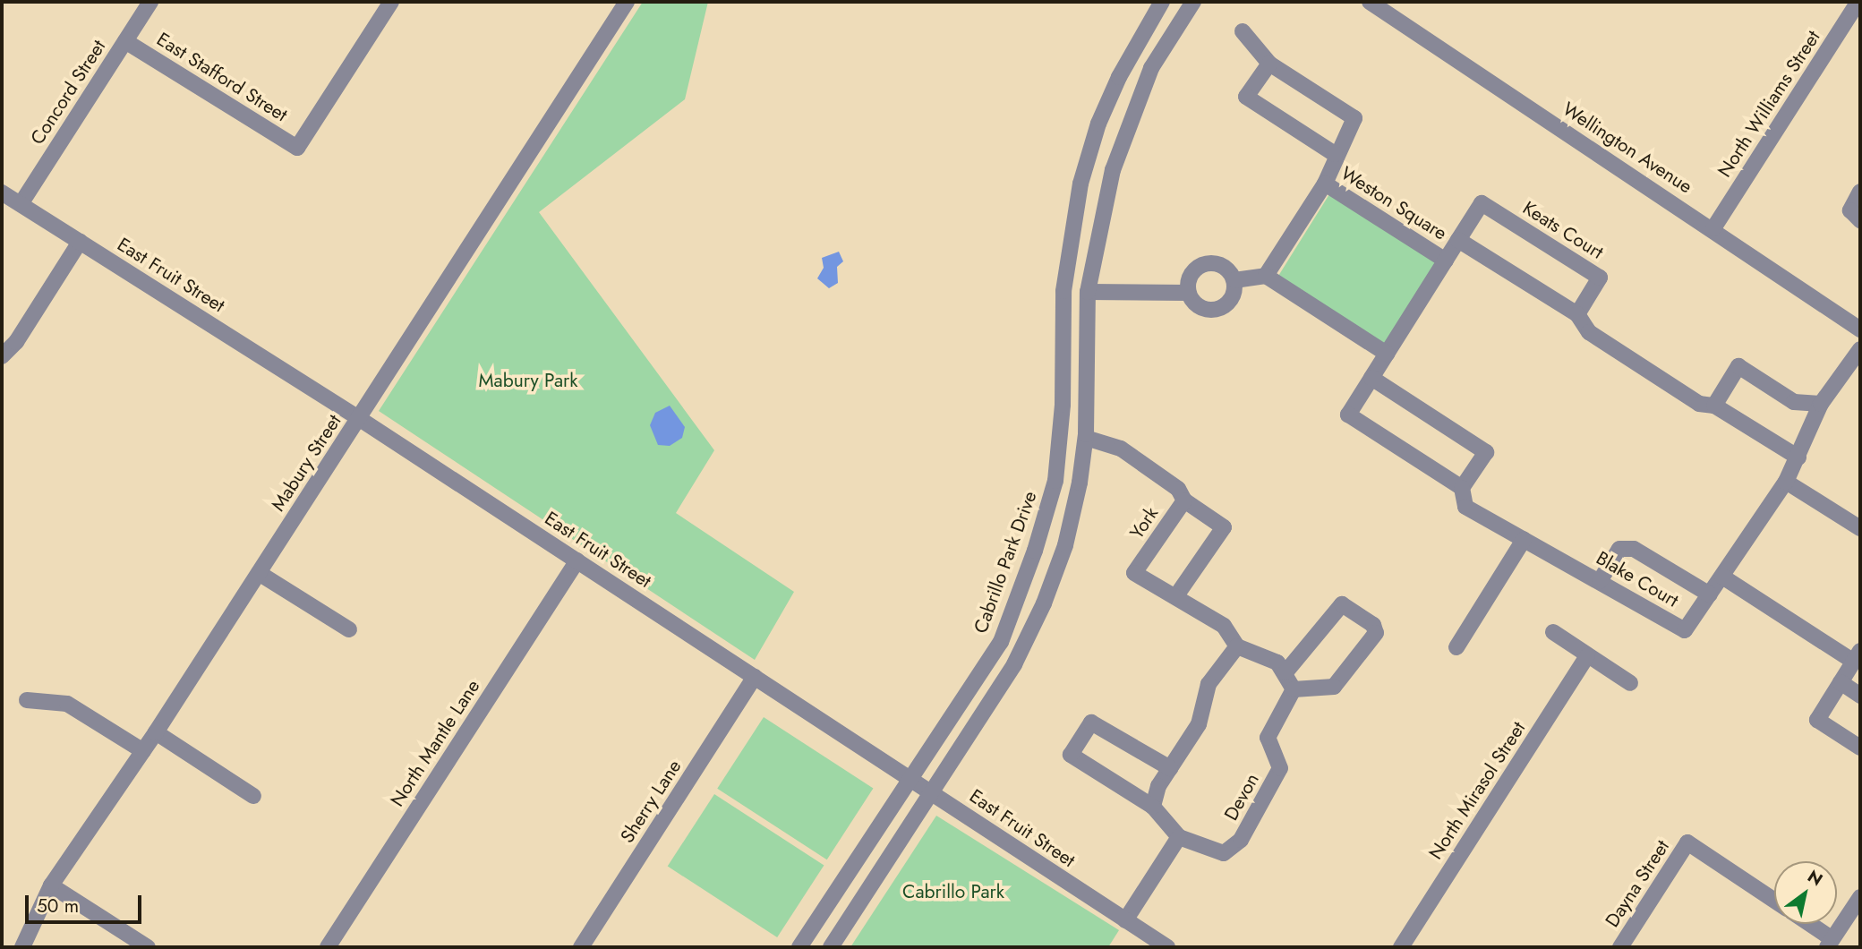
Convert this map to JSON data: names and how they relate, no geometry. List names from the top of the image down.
{
  "streets": {
    "street": [
      "East Stafford Street",
      "Concord Street",
      "North Williams Street",
      "Wellington Avenue",
      "Weston Square",
      "Keats Court",
      "East Fruit Street",
      "Mabury Street",
      "York",
      "Cabrillo Park Drive",
      "Blake Court",
      "North Mantle Lane",
      "North Mirasol Street",
      "Devon",
      "Sherry Lane",
      "Dayna Street"
    ]
  },
  "crossings": [
    ["East Stafford Street", "Concord Street"],
    ["Concord Street", "East Fruit Street"],
    ["North Williams Street", "Wellington Avenue"],
    ["Weston Square", "Keats Court"],
    ["Weston Square", "Blake Court"],
    ["East Fruit Street", "Mabury Street"],
    ["East Fruit Street", "Cabrillo Park Drive"],
    ["East Fruit Street", "North Mantle Lane"],
    ["East Fruit Street", "Sherry Lane"]
  ],
  "parks": ["Mabury Park", "Cabrillo Park"],
  "scale_bar": "50 m",
  "north": "top right"
}
